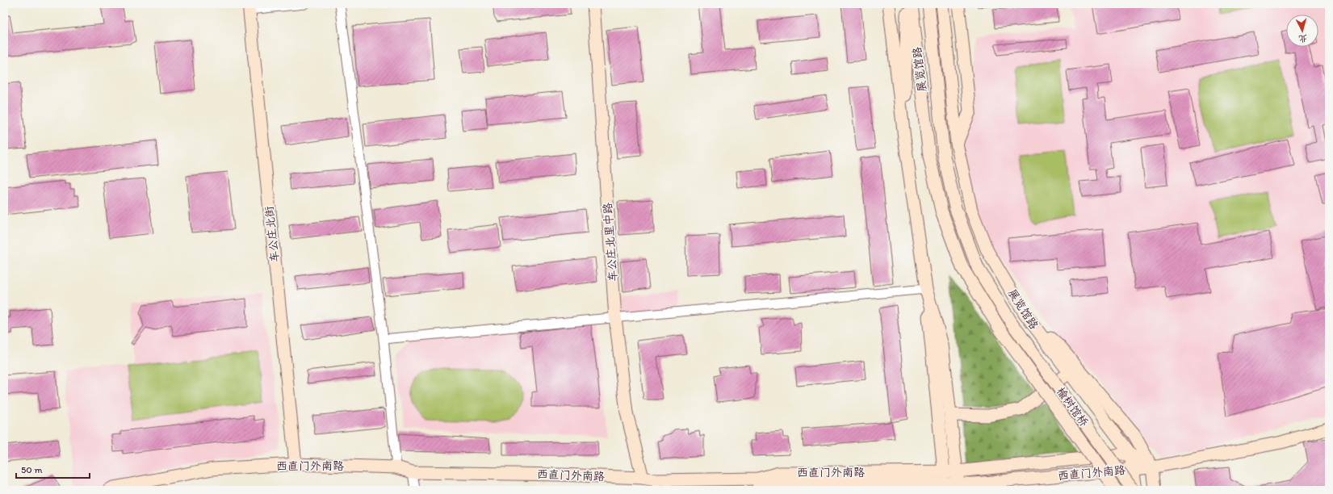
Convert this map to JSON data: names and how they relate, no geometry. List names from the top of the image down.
{
  "streets": {
    "street": [
      "展览馆路",
      "车公庄北街",
      "车公庄北里中路",
      "榆树馆桥",
      "西直门外南路"
    ]
  },
  "crossings": [
    ["展览馆路", "榆树馆桥"],
    ["展览馆路", "西直门外南路"],
    ["车公庄北街", "西直门外南路"],
    ["车公庄北里中路", "西直门外南路"]
  ],
  "scale_bar": "50 m",
  "north": "bottom"
}
